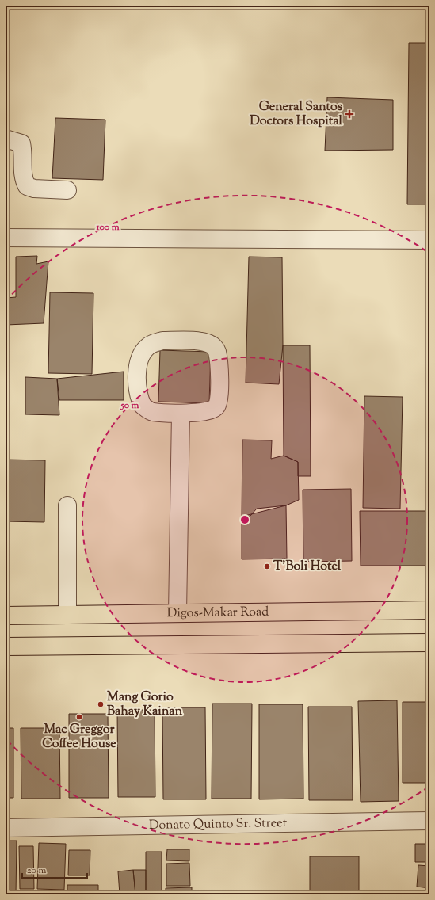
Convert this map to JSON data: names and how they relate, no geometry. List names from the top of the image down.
{
  "streets": {
    "main road": ["Digos-Makar Road"],
    "street": ["Donato Quinto Sr. Street"]
  },
  "places": {
    "health": ["General Santos Doctors Hospital"],
    "other": ["T'Boli Hotel", "Mang Gorio Bahay Kainan", "Mac Greggor Coffee House"]
  },
  "scale_bar": "20 m",
  "rings": ["100 m", "50 m"]
}
